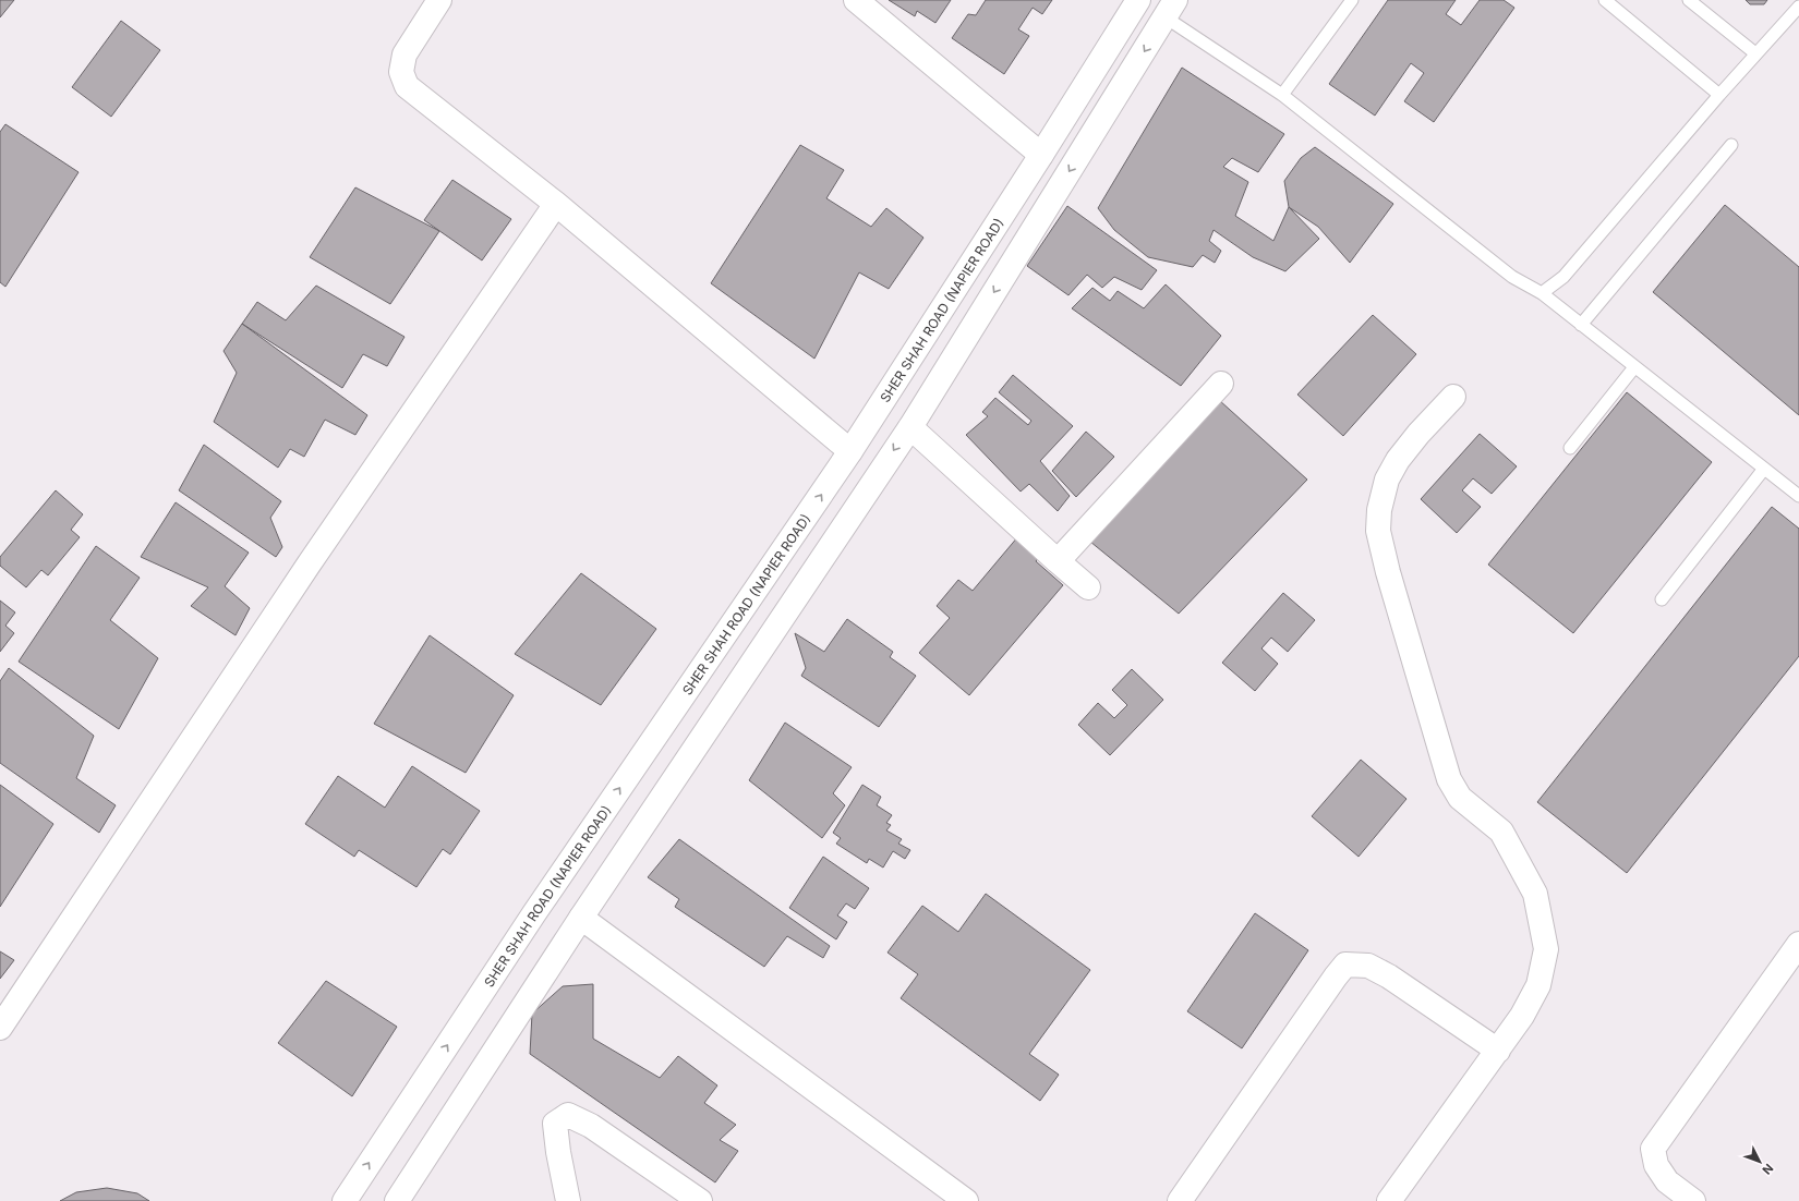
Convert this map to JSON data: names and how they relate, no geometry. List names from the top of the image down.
{
  "streets": {
    "street": ["SHER SHAH ROAD (NAPIER ROAD)"]
  },
  "north": "bottom right"
}
